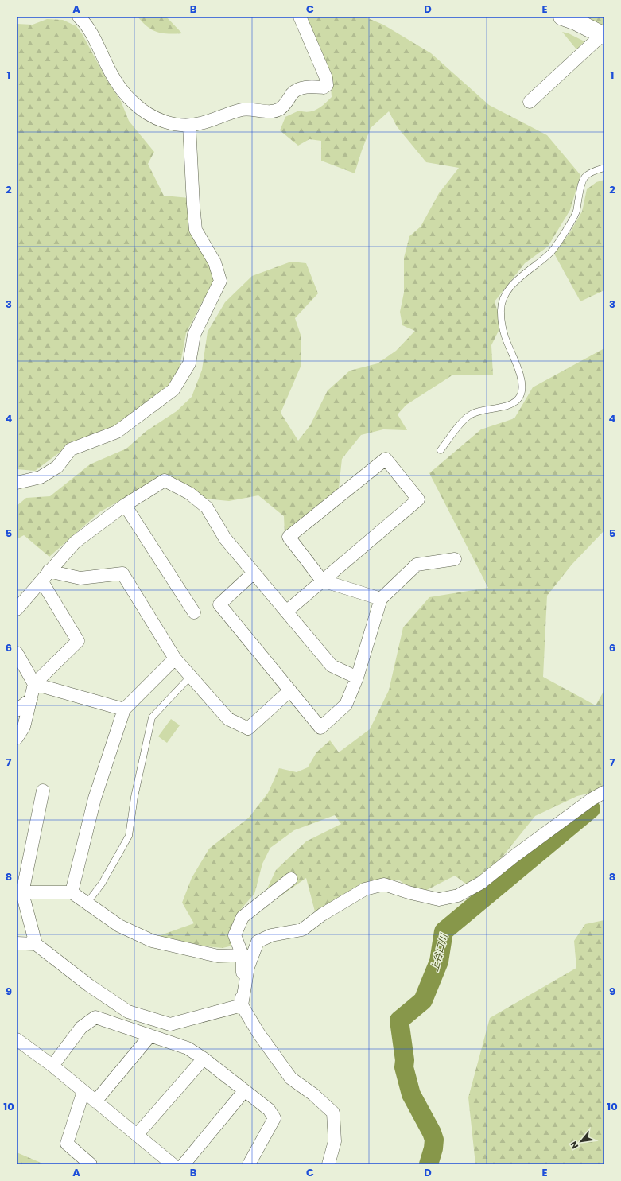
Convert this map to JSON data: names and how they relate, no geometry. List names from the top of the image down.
{
  "water": ["上谷口川"],
  "north": "bottom left",
  "grid": {
    "columns": [
      "A",
      "B",
      "C",
      "D",
      "E"
    ],
    "rows": [
      "1",
      "2",
      "3",
      "4",
      "5",
      "6",
      "7",
      "8",
      "9",
      "10"
    ]
  }
}
